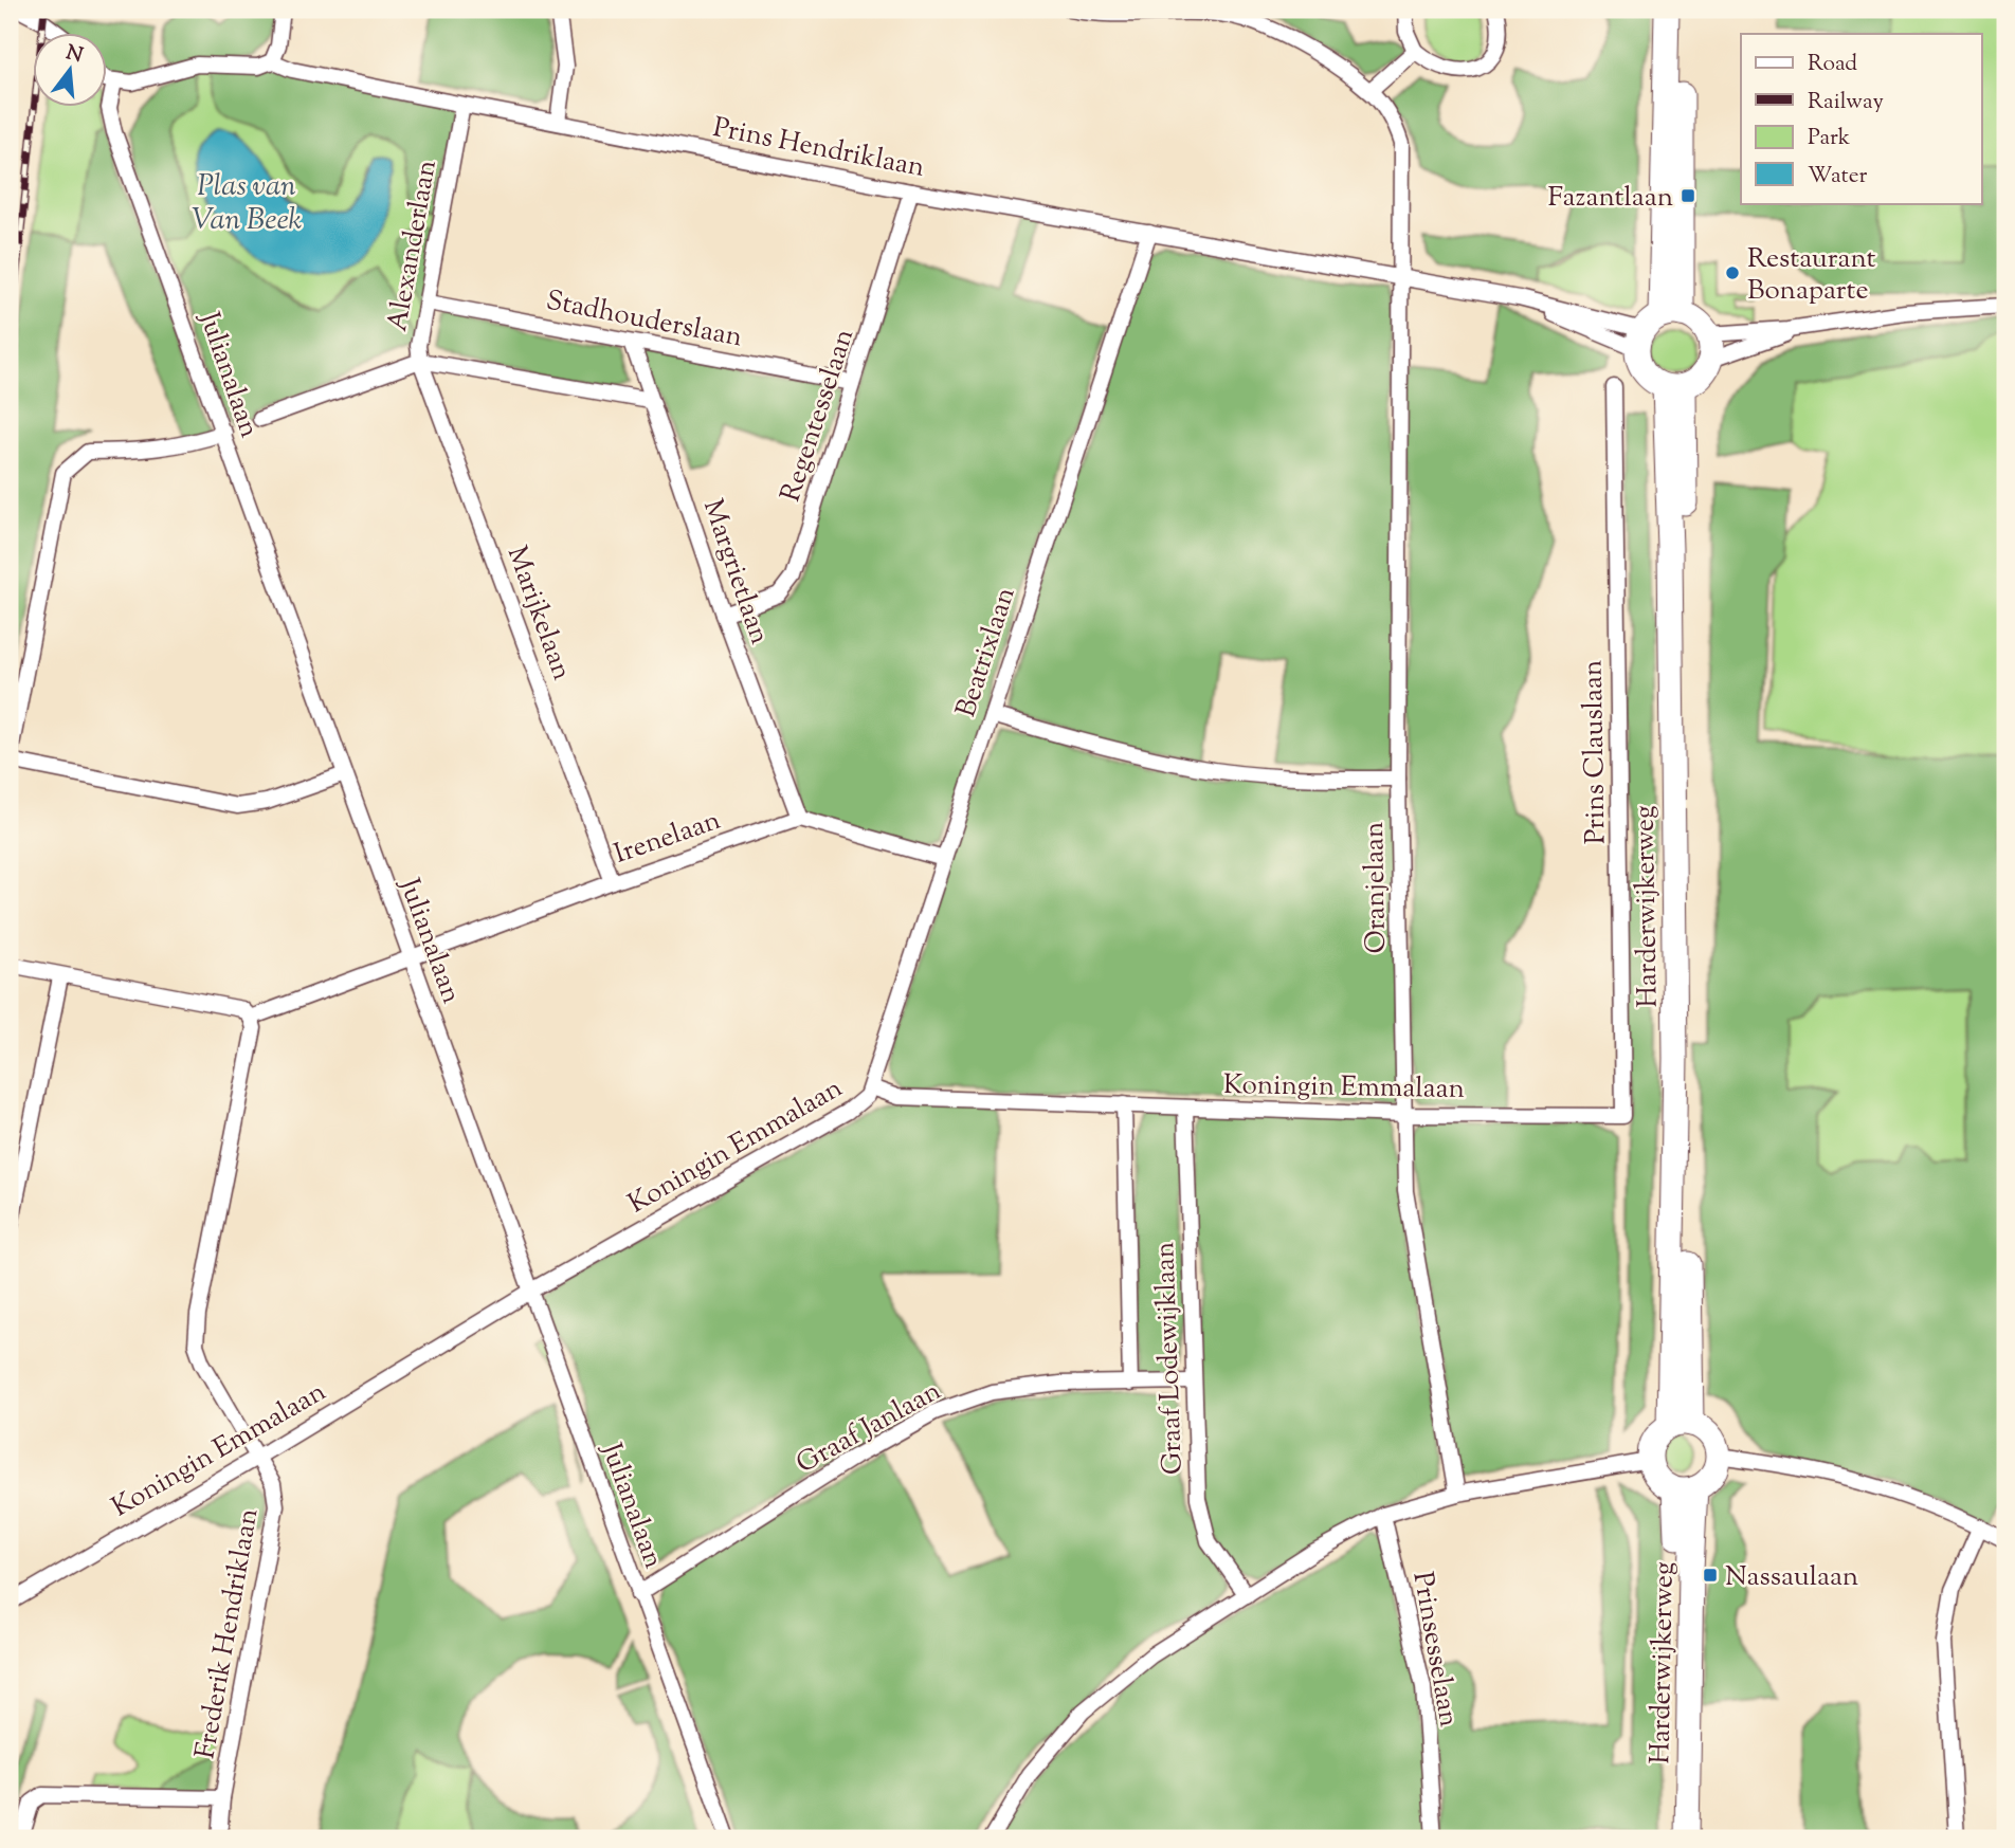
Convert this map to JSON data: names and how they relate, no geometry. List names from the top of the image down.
{
  "streets": {
    "main road": ["Harderwijkerweg"],
    "street": [
      "Prins Hendriklaan",
      "Alexanderlaan",
      "Stadhouderslaan",
      "Julianalaan",
      "Regentesselaan",
      "Margrietlaan",
      "Marijkelaan",
      "Beatrixlaan",
      "Prins Clauslaan",
      "Irenelaan",
      "Oranjelaan",
      "Koningin Emmalaan",
      "Graaf Lodewijklaan",
      "Graaf Janlaan",
      "Frederik Hendriklaan",
      "Prinsesselaan"
    ]
  },
  "crossings": [
    ["Prins Hendriklaan", "Alexanderlaan"],
    ["Prins Hendriklaan", "Julianalaan"],
    ["Prins Hendriklaan", "Regentesselaan"],
    ["Prins Hendriklaan", "Beatrixlaan"],
    ["Prins Hendriklaan", "Oranjelaan"],
    ["Prins Hendriklaan", "Harderwijkerweg"],
    ["Alexanderlaan", "Stadhouderslaan"],
    ["Alexanderlaan", "Marijkelaan"],
    ["Stadhouderslaan", "Regentesselaan"],
    ["Stadhouderslaan", "Margrietlaan"],
    ["Julianalaan", "Irenelaan"],
    ["Julianalaan", "Koningin Emmalaan"],
    ["Julianalaan", "Graaf Janlaan"],
    ["Regentesselaan", "Margrietlaan"],
    ["Margrietlaan", "Irenelaan"],
    ["Marijkelaan", "Irenelaan"],
    ["Beatrixlaan", "Koningin Emmalaan"],
    ["Prins Clauslaan", "Koningin Emmalaan"],
    ["Irenelaan", "Frederik Hendriklaan"],
    ["Oranjelaan", "Koningin Emmalaan"],
    ["Koningin Emmalaan", "Graaf Lodewijklaan"],
    ["Koningin Emmalaan", "Frederik Hendriklaan"],
    ["Graaf Lodewijklaan", "Graaf Janlaan"]
  ],
  "water": ["Plas van Van Beek"],
  "places": {
    "transit": ["Fazantlaan", "Nassaulaan"],
    "other": ["Restaurant Bonaparte"]
  },
  "legend": [
    "Road",
    "Railway",
    "Park",
    "Water"
  ],
  "north": "top"
}
